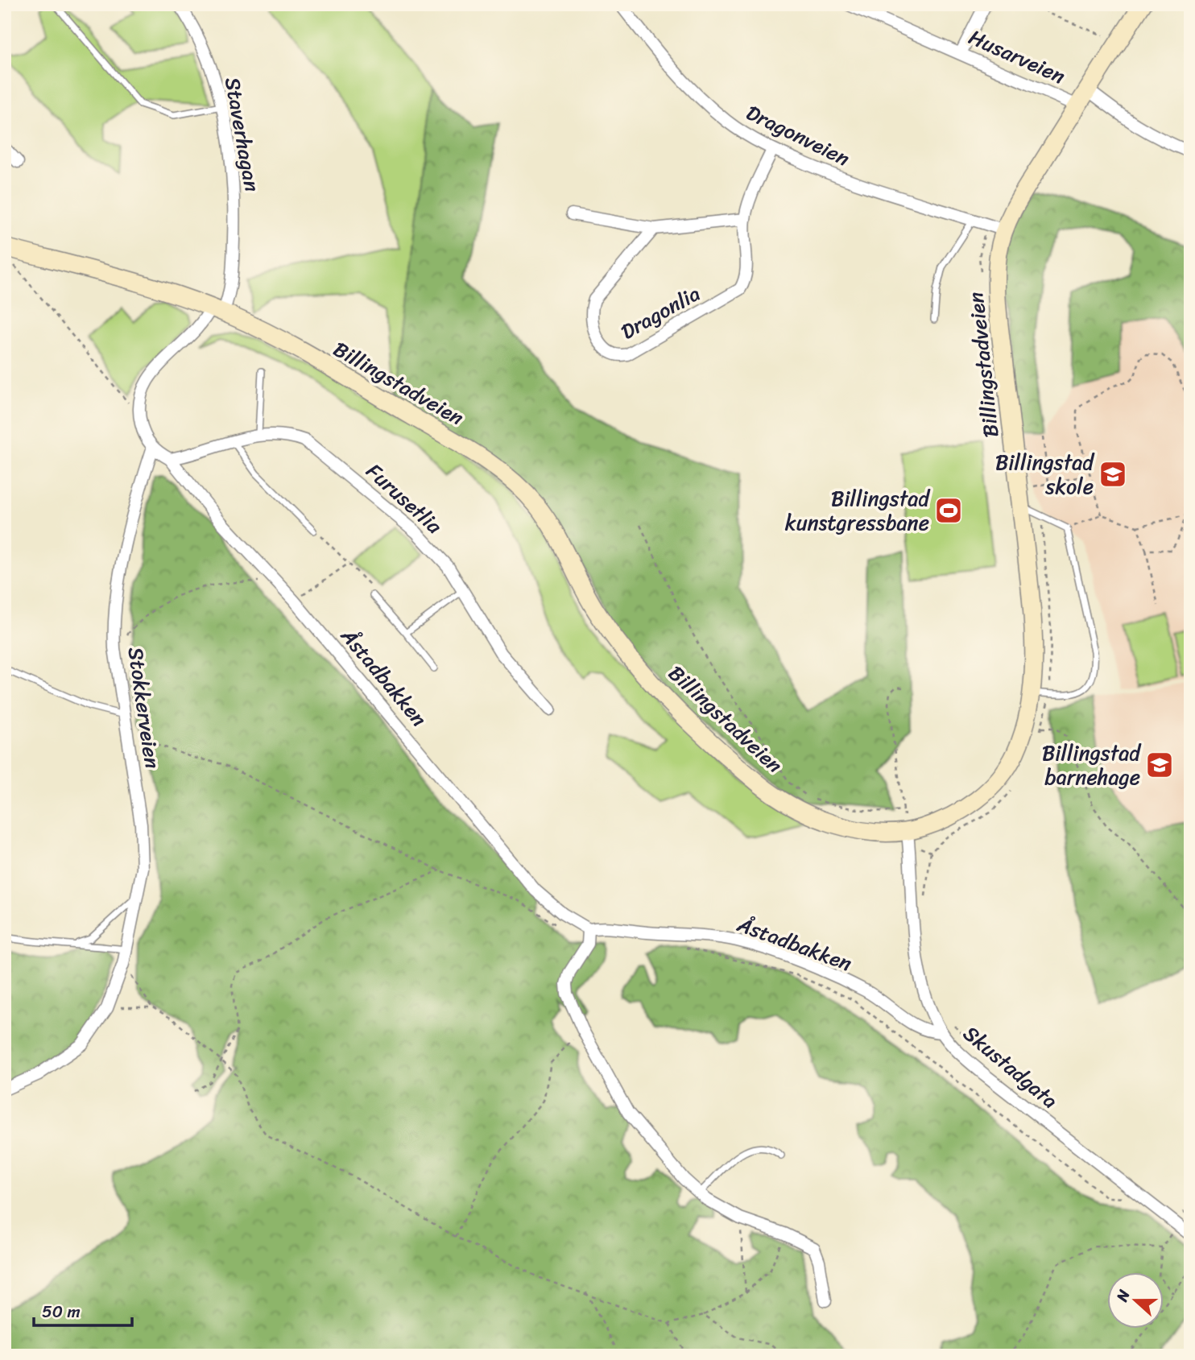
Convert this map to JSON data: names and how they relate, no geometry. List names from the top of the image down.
{
  "streets": {
    "main road": ["Billingstadveien"],
    "street": [
      "Husarveien",
      "Staverhagan",
      "Dragonveien",
      "Dragonlia",
      "Furusetlia",
      "Åstadbakken",
      "Stokkerveien",
      "Skustadgata"
    ]
  },
  "crossings": [
    ["Husarveien", "Billingstadveien"],
    ["Staverhagan", "Billingstadveien"],
    ["Dragonveien", "Dragonlia"],
    ["Dragonveien", "Billingstadveien"],
    ["Billingstadveien", "Skustadgata"],
    ["Furusetlia", "Åstadbakken"],
    ["Åstadbakken", "Stokkerveien"],
    ["Åstadbakken", "Skustadgata"]
  ],
  "places": {
    "school or university": ["Billingstad skole", "Billingstad barnehage"],
    "sports": ["Billingstad kunstgressbane"]
  },
  "scale_bar": "50 m",
  "north": "left"
}
